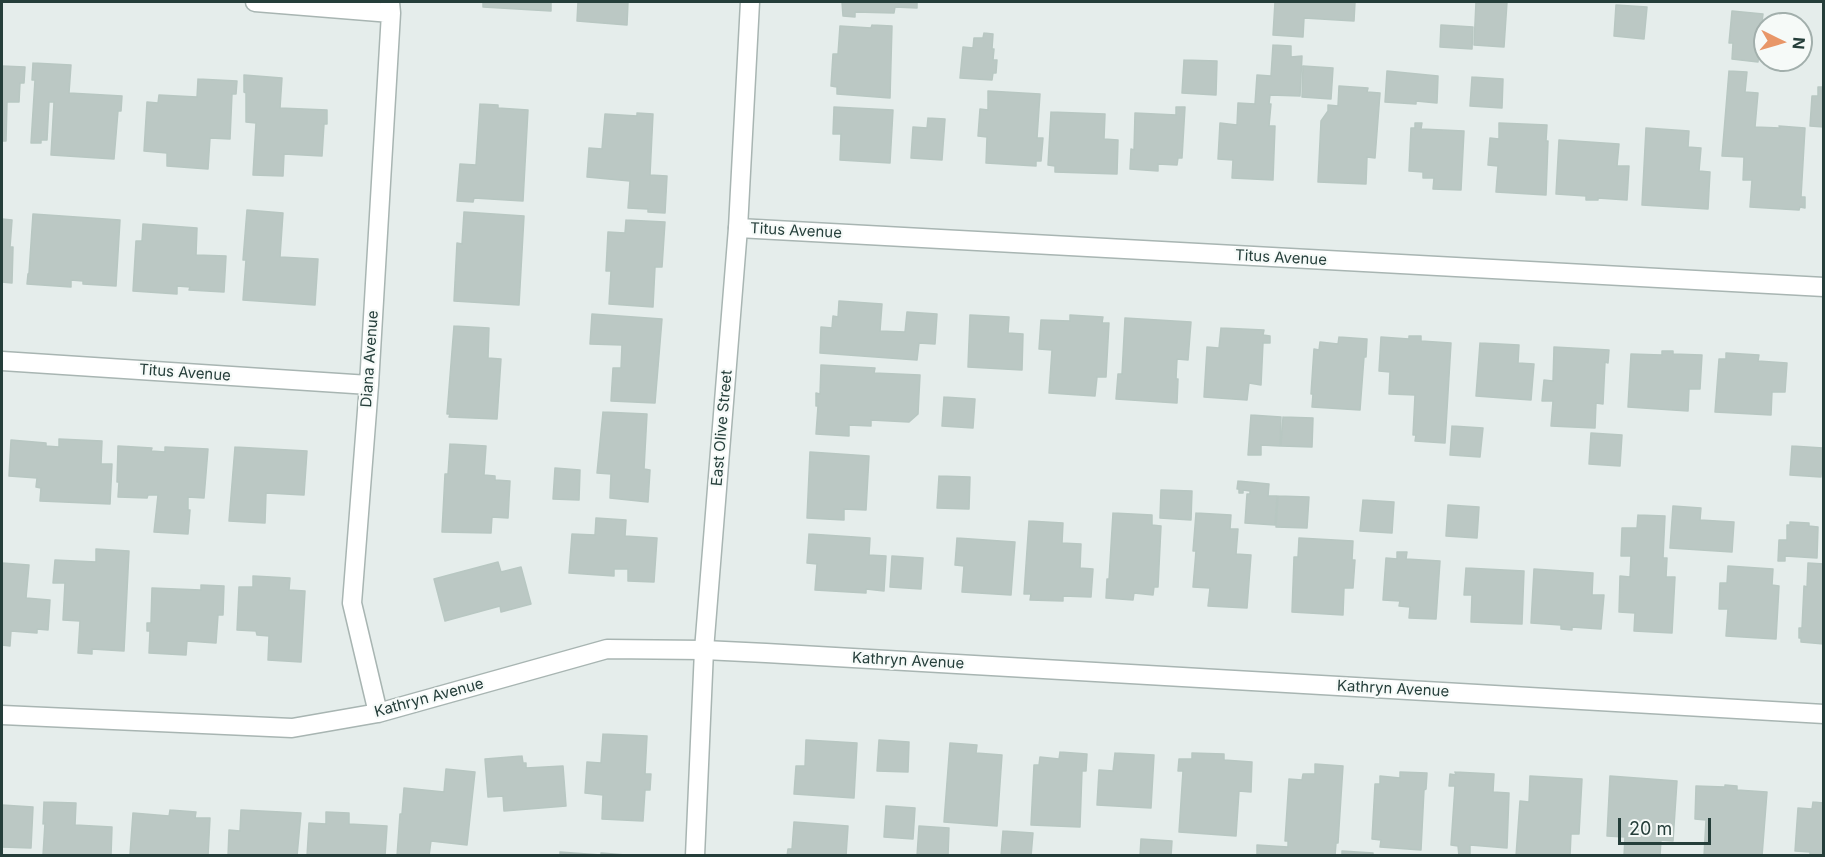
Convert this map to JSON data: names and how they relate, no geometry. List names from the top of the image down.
{
  "streets": {
    "street": [
      "Titus Avenue",
      "Diana Avenue",
      "East Olive Street",
      "Kathryn Avenue"
    ]
  },
  "crossings": [
    ["Titus Avenue", "Diana Avenue"],
    ["Titus Avenue", "East Olive Street"],
    ["Diana Avenue", "Kathryn Avenue"],
    ["East Olive Street", "Kathryn Avenue"]
  ],
  "scale_bar": "20 m",
  "north": "right"
}
